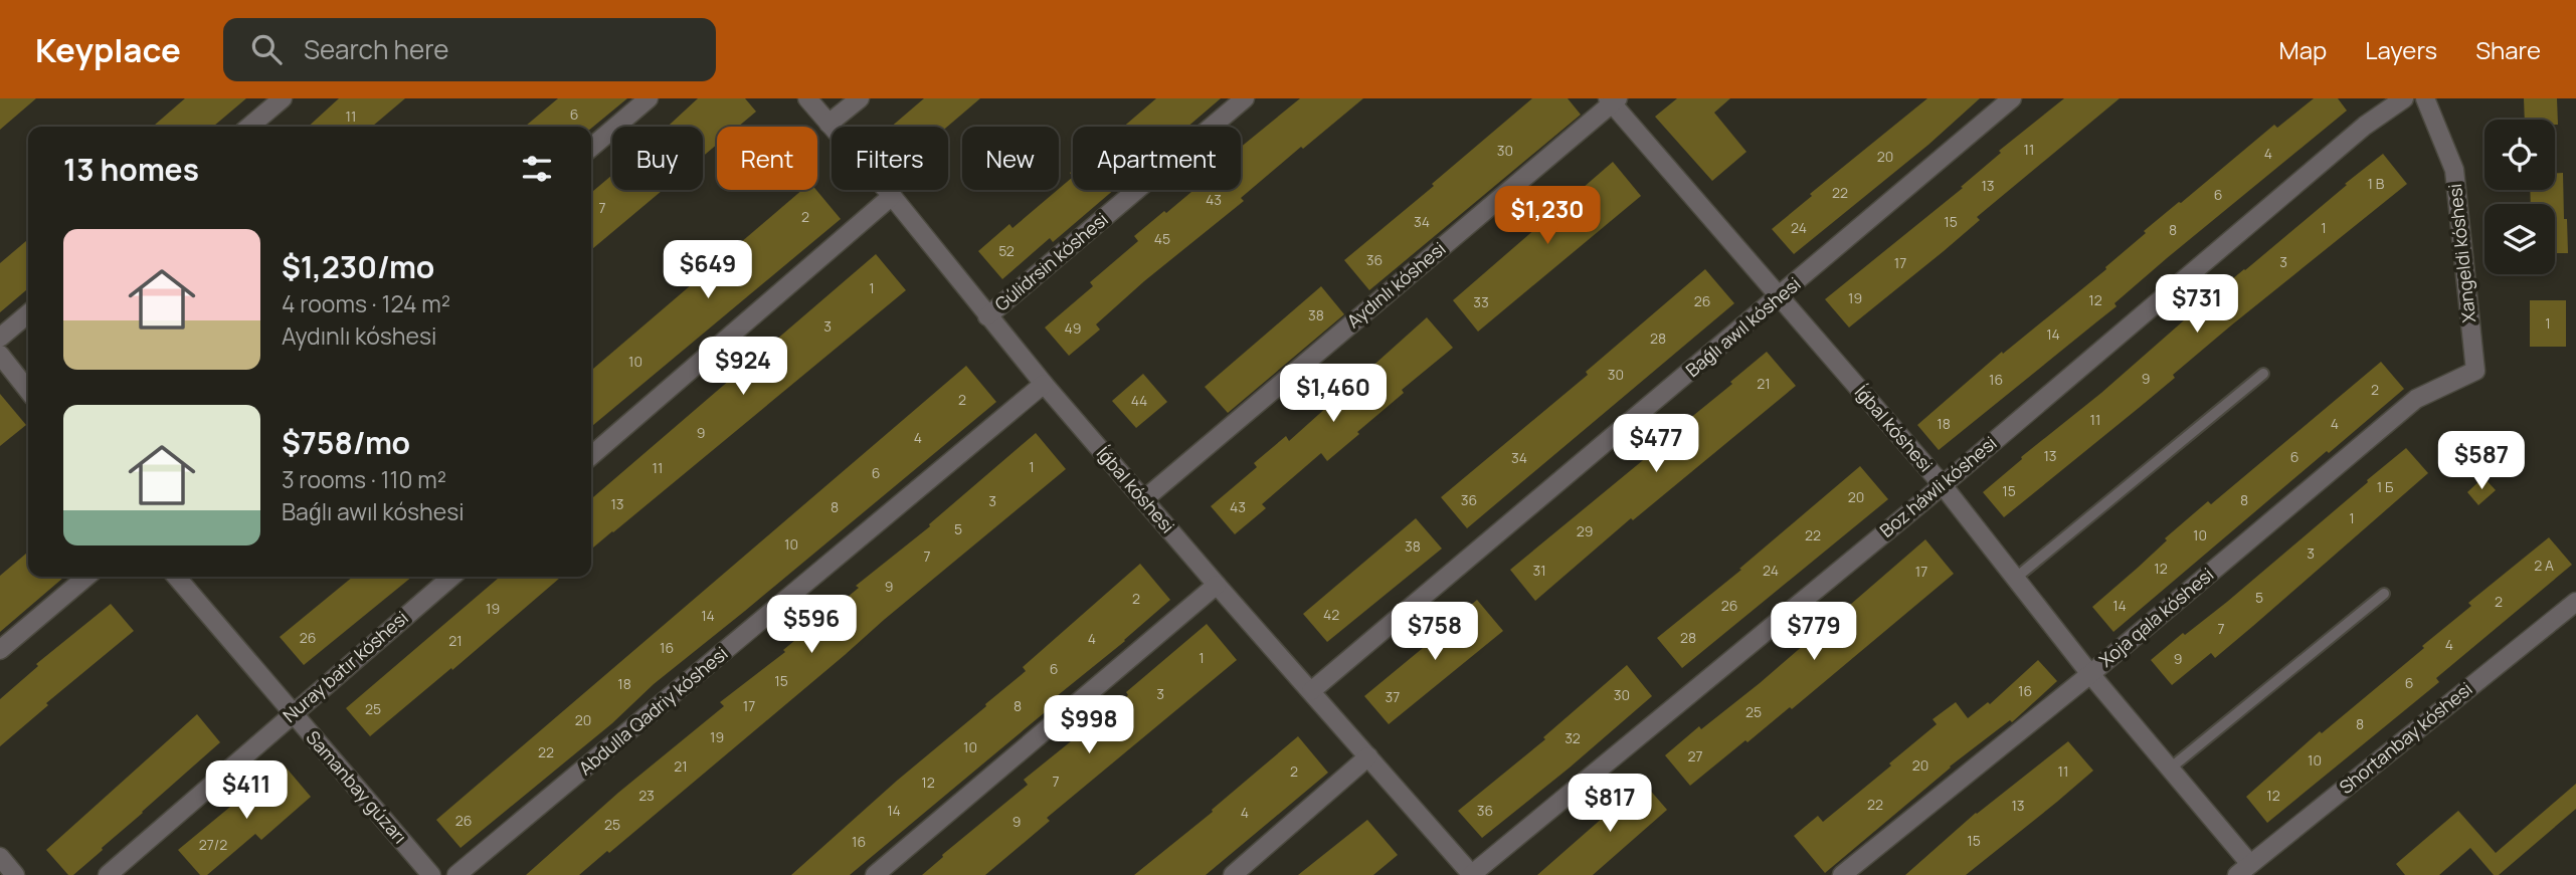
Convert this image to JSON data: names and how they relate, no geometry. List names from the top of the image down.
{
  "streets": {
    "street": [
      "Xangeldi kóshesi",
      "Gúlidrsin kóshesi",
      "Aydınlı kóshesi",
      "Baǵlı awıl kóshesi",
      "Íǵbal kóshesi",
      "Boz háwli kóshesi",
      "Xoja qala kóshesi",
      "Nuray batır kóshesi",
      "Abdulla Qadriy kóshesi",
      "Shortanbay kóshesi",
      "Samanbay gúzarı"
    ]
  },
  "crossings": [
    ["Xangeldi kóshesi", "Xoja qala kóshesi"],
    ["Gúlidrsin kóshesi", "Íǵbal kóshesi"],
    ["Aydınlı kóshesi", "Íǵbal kóshesi"],
    ["Baǵlı awıl kóshesi", "Íǵbal kóshesi"],
    ["Íǵbal kóshesi", "Boz háwli kóshesi"],
    ["Íǵbal kóshesi", "Xoja qala kóshesi"],
    ["Íǵbal kóshesi", "Abdulla Qadriy kóshesi"],
    ["Íǵbal kóshesi", "Shortanbay kóshesi"],
    ["Nuray batır kóshesi", "Samanbay gúzarı"]
  ],
  "house_numbers": [
    "6",
    "11",
    "11",
    "30",
    "4",
    "20",
    "1 В",
    "13",
    "22",
    "6",
    "43",
    "7",
    "2",
    "34",
    "15",
    "24",
    "1",
    "8",
    "45",
    "52",
    "36",
    "3",
    "17",
    "1",
    "19",
    "12",
    "26",
    "33",
    "38",
    "1",
    "3",
    "49",
    "14",
    "28",
    "10",
    "30",
    "9",
    "16",
    "21",
    "2",
    "2",
    "44",
    "11",
    "18",
    "4",
    "9",
    "4",
    "13",
    "6",
    "34",
    "1",
    "11",
    "6",
    "1 Б",
    "15",
    "20",
    "36",
    "8",
    "3",
    "13",
    "8",
    "43",
    "1",
    "5",
    "29",
    "22",
    "10",
    "10",
    "38",
    "3",
    "7",
    "2 А",
    "12",
    "31",
    "24",
    "17",
    "9",
    "5",
    "2",
    "2",
    "26",
    "14",
    "19",
    "42",
    "14",
    "7",
    "26",
    "28",
    "4",
    "21",
    "4",
    "16",
    "1",
    "9",
    "6",
    "15",
    "6",
    "18",
    "16",
    "3",
    "30",
    "37",
    "17",
    "8",
    "25",
    "25",
    "20",
    "8",
    "19",
    "32",
    "10",
    "22",
    "27",
    "10",
    "20",
    "21",
    "2",
    "11",
    "7",
    "12",
    "23",
    "12",
    "22",
    "13",
    "14",
    "36",
    "4",
    "26",
    "9",
    "25",
    "15",
    "16",
    "27/2"
  ],
  "page": {
    "header": "Keyplace",
    "search": "Search here",
    "nav": ["Map", "Layers", "Share"],
    "chip": [
      "Buy",
      "Rent",
      "Filters",
      "New",
      "Apartment"
    ],
    "heading": "13 homes",
    "price": [
      "$1,230",
      "$649",
      "$731",
      "$924",
      "$1,460",
      "$477",
      "$587",
      "$596",
      "$758",
      "$779",
      "$998",
      "$411",
      "$817"
    ],
    "list": [
      {
        "name": "$1,230/mo",
        "note": "4 rooms · 124 m² · Aydınlı kóshesi"
      },
      {
        "name": "$758/mo",
        "note": "3 rooms · 110 m² · Baǵlı awıl kóshesi"
      }
    ]
  }
}
